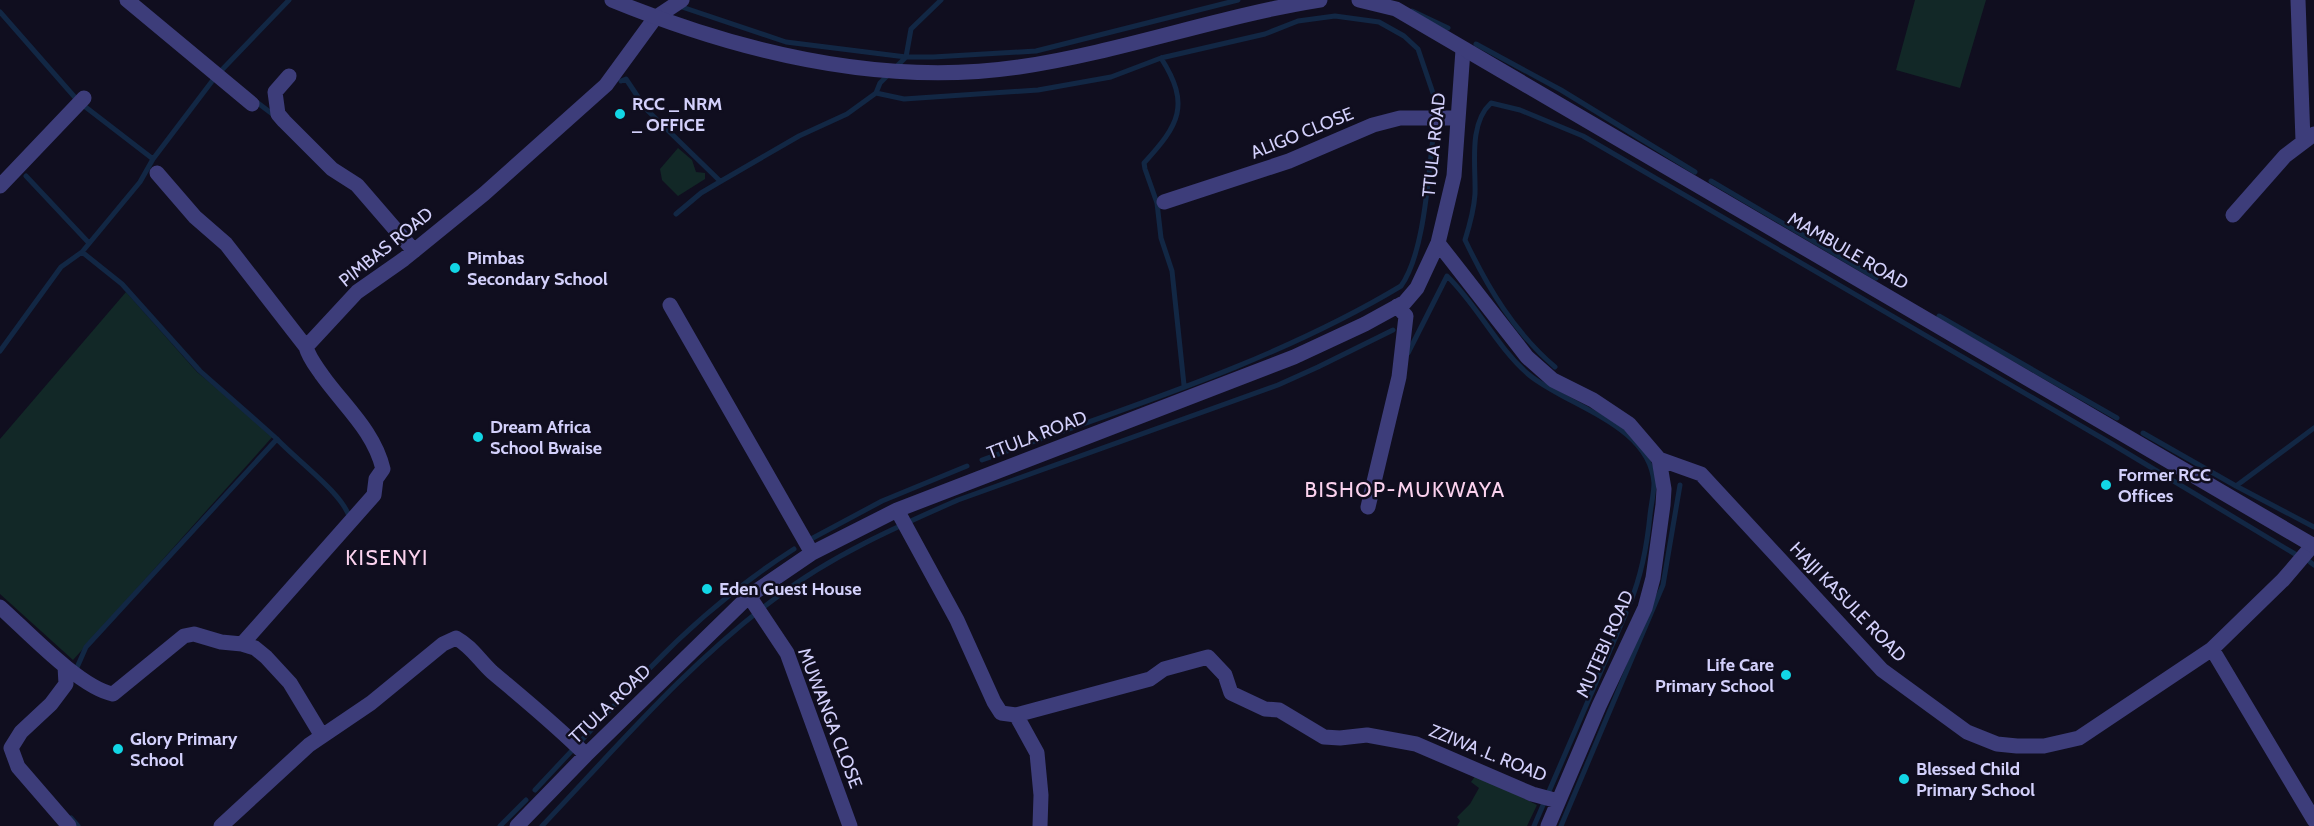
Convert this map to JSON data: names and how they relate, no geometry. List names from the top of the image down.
{
  "streets": {
    "street": [
      "ALIGO CLOSE",
      "TTULA ROAD",
      "PIMBAS ROAD",
      "MAMBULE ROAD",
      "HAJJI KASULE ROAD",
      "MUTEBI ROAD",
      "MUWANGA CLOSE",
      "ZZIWA .L. ROAD"
    ]
  },
  "crossings": [
    ["ALIGO CLOSE", "TTULA ROAD"],
    ["TTULA ROAD", "MAMBULE ROAD"],
    ["TTULA ROAD", "MUWANGA CLOSE"],
    ["MAMBULE ROAD", "HAJJI KASULE ROAD"],
    ["HAJJI KASULE ROAD", "MUTEBI ROAD"],
    ["MUTEBI ROAD", "ZZIWA .L. ROAD"]
  ],
  "districts": ["BISHOP-MUKWAYA", "KISENYI"],
  "places": [
    "RCC _ NRM _ OFFICE",
    "Pimbas Secondary School",
    "Dream Africa School Bwaise",
    "Former RCC Offices",
    "Eden Guest House",
    "Life Care Primary School",
    "Glory Primary School",
    "Blessed Child Primary School"
  ]
}
